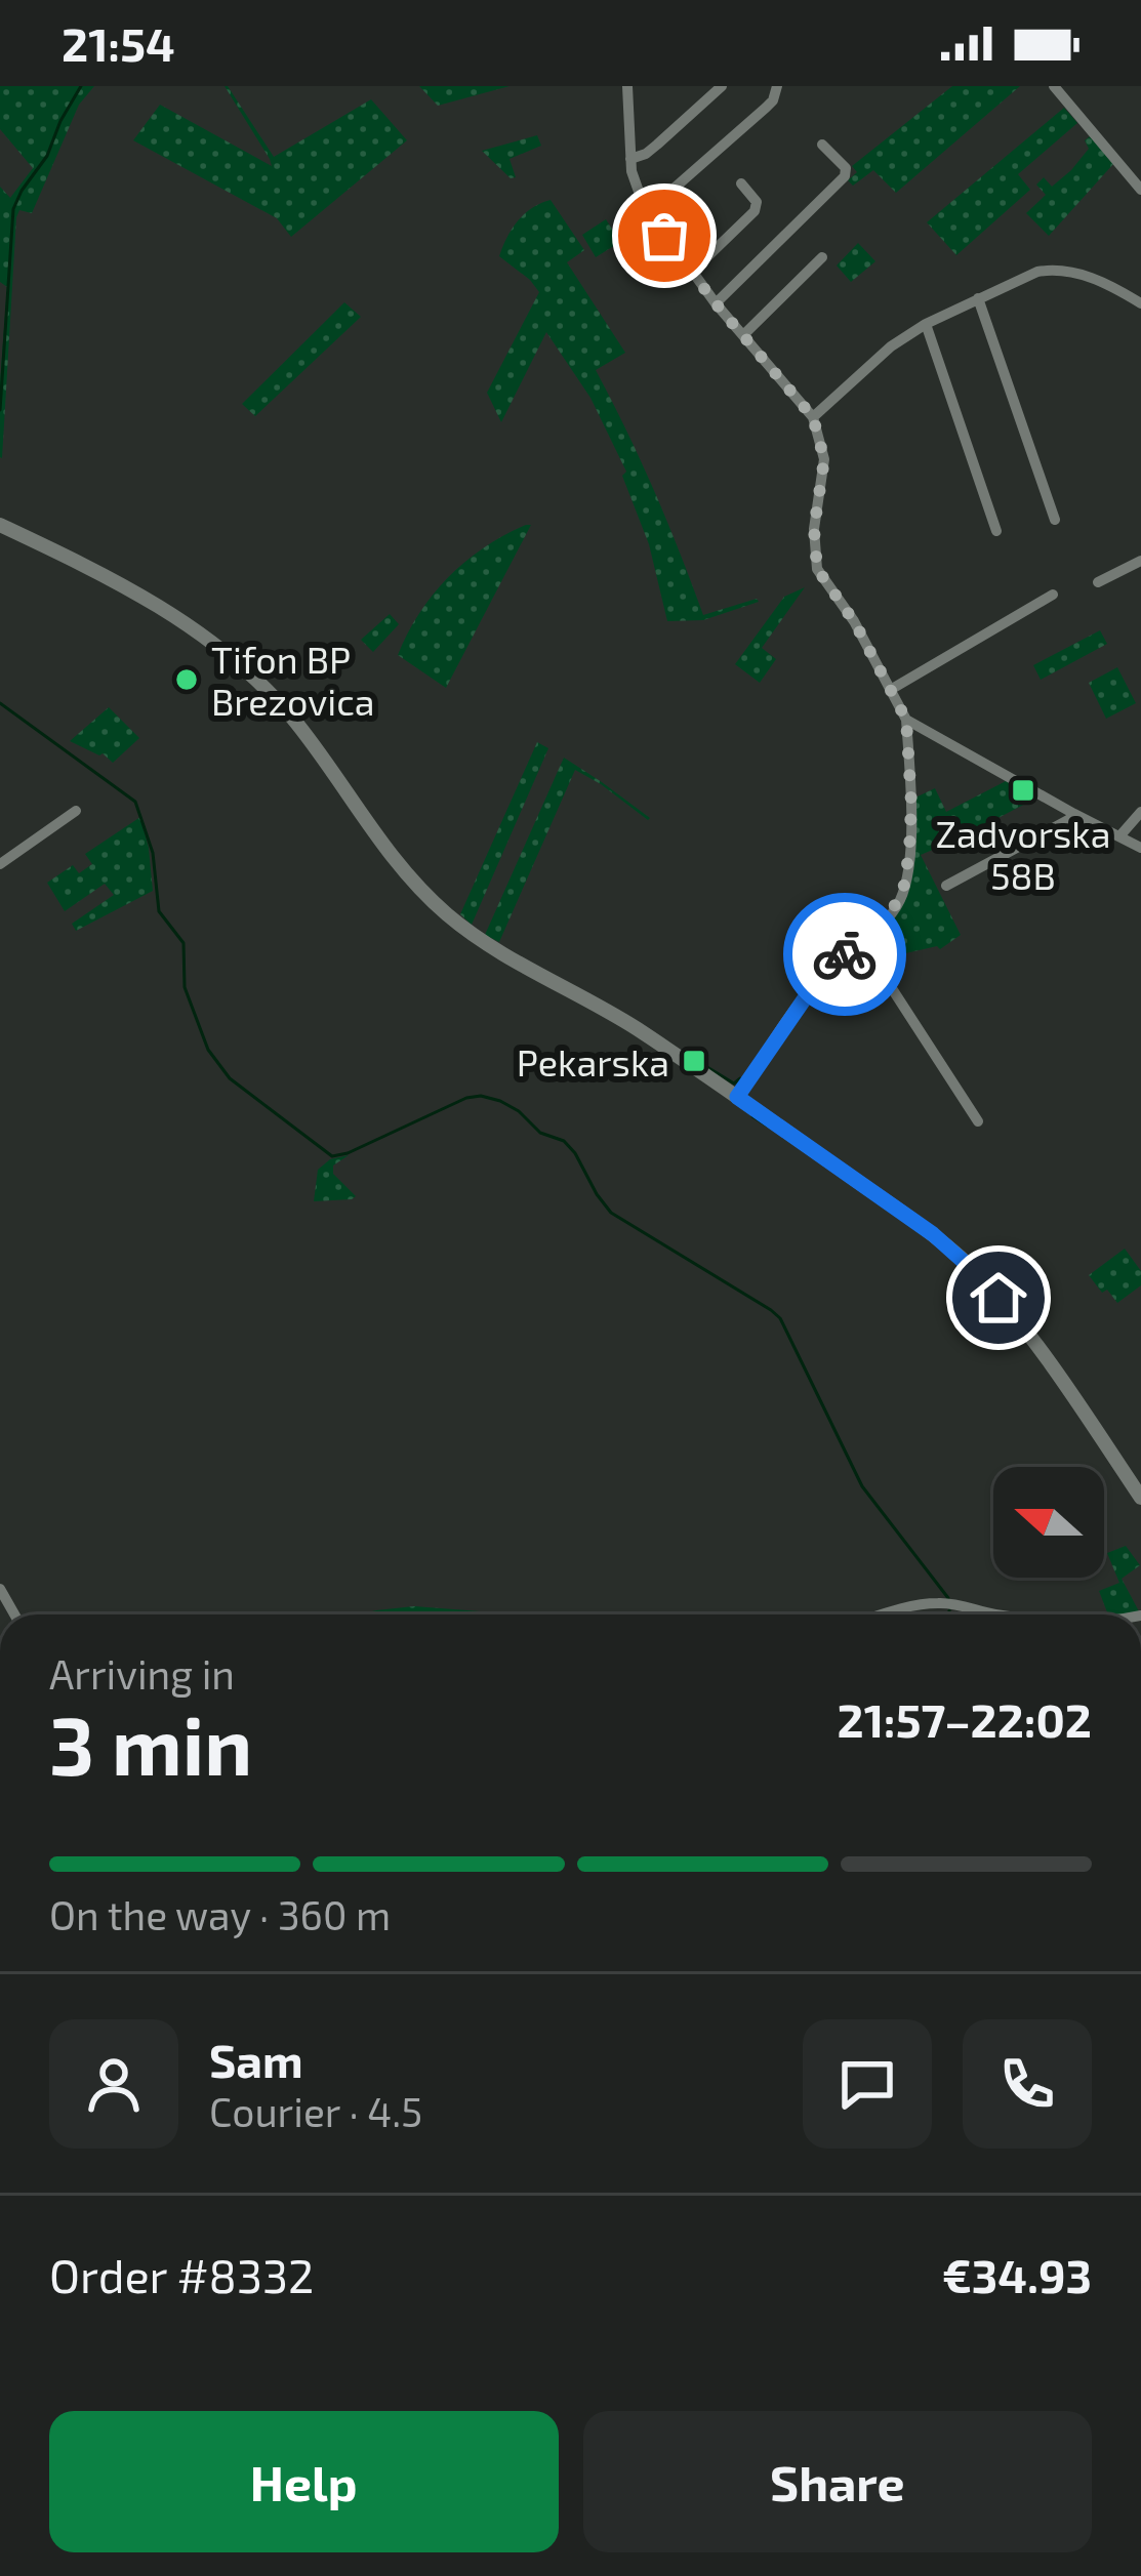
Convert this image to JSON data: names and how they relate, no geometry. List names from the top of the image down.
{
  "places": {
    "other": ["Tifon BP Brezovica"],
    "transit": ["Zadvorska 58B", "Pekarska"]
  },
  "north": "left",
  "page": {
    "status": "21:54",
    "heading": ["3 min", "Arriving in", "21:57–22:02"],
    "panel": [
      "Sam",
      "Courier · 4.5",
      "Order #8332",
      "€34.93"
    ],
    "bar": "On the way · 360 m",
    "buttons": ["Help", "Share"]
  }
}
